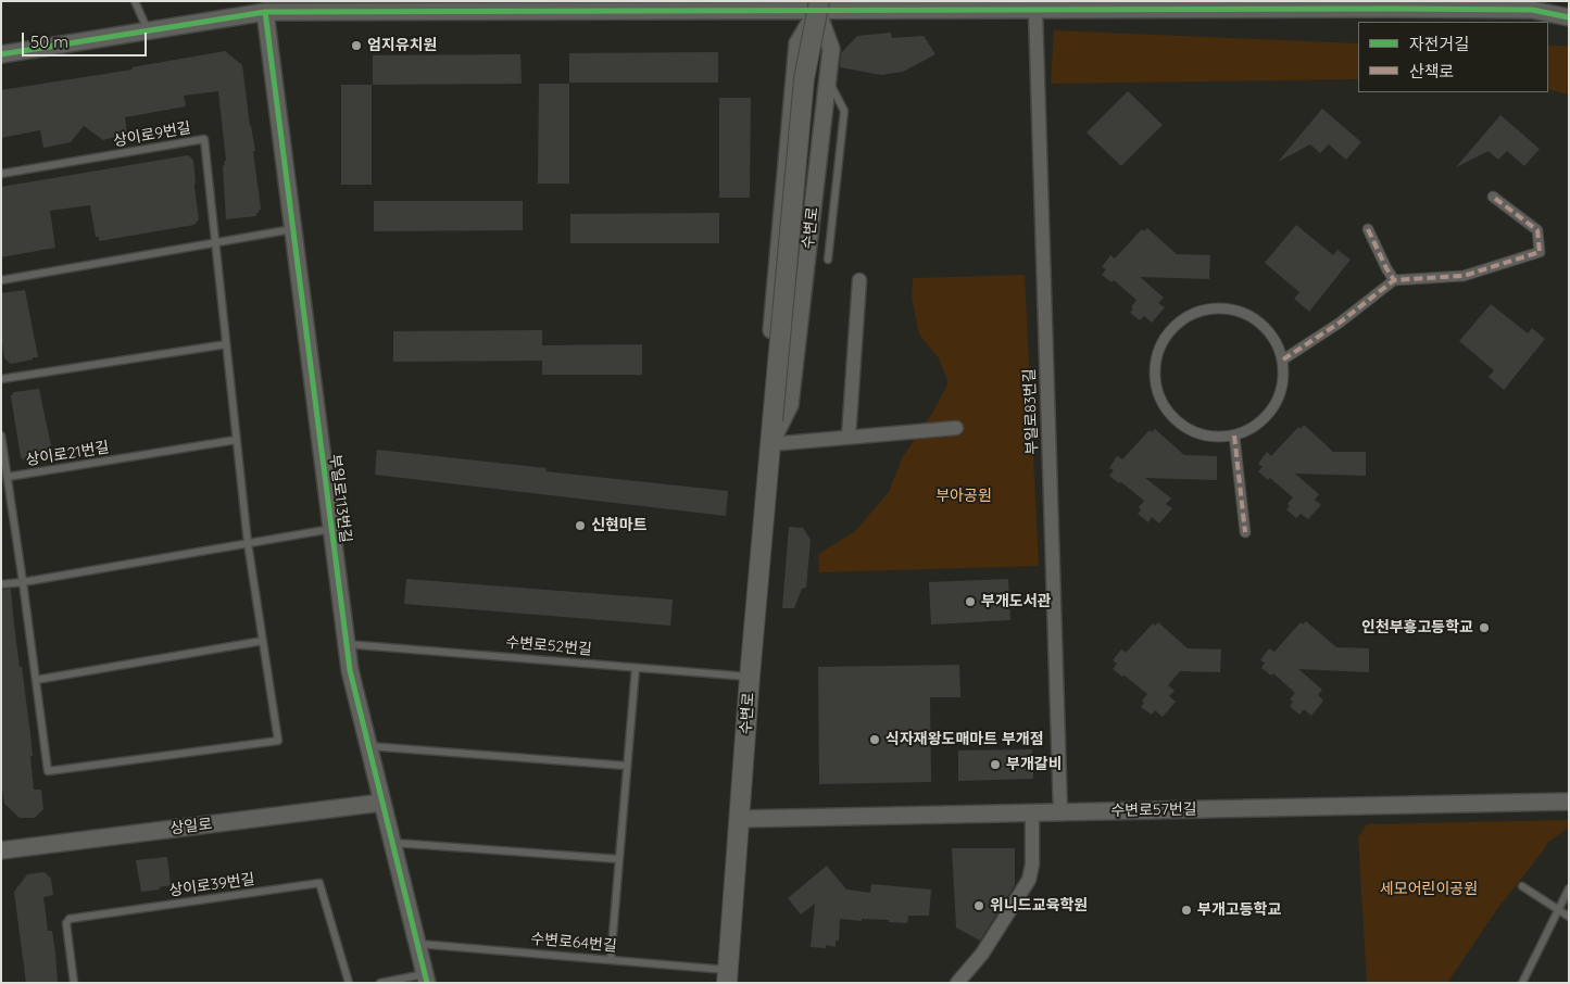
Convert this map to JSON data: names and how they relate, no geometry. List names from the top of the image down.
{
  "streets": {
    "main road": ["수변로"],
    "street": [
      "부일로83번길",
      "부일로113번길",
      "수변로57번길",
      "상일로"
    ],
    "lane": [
      "상이로9번길",
      "상이로21번길",
      "수변로52번길",
      "상이로39번길",
      "수변로64번길"
    ]
  },
  "crossings": [
    ["상이로9번길", "상이로21번길"],
    ["수변로", "수변로52번길"],
    ["수변로", "수변로57번길"],
    ["수변로", "수변로64번길"],
    ["부일로83번길", "수변로57번길"],
    ["부일로113번길", "수변로52번길"],
    ["부일로113번길", "상일로"],
    ["부일로113번길", "수변로64번길"]
  ],
  "parks": ["부아공원", "세모어린이공원"],
  "places": [
    "엄지유치원",
    "신현마트",
    "부개도서관",
    "인천부흥고등학교",
    "식자재왕도매마트 부개점",
    "부개갈비",
    "위니드교육학원",
    "부개고등학교"
  ],
  "legend": ["자전거길", "산책로"],
  "scale_bar": "50 m"
}
